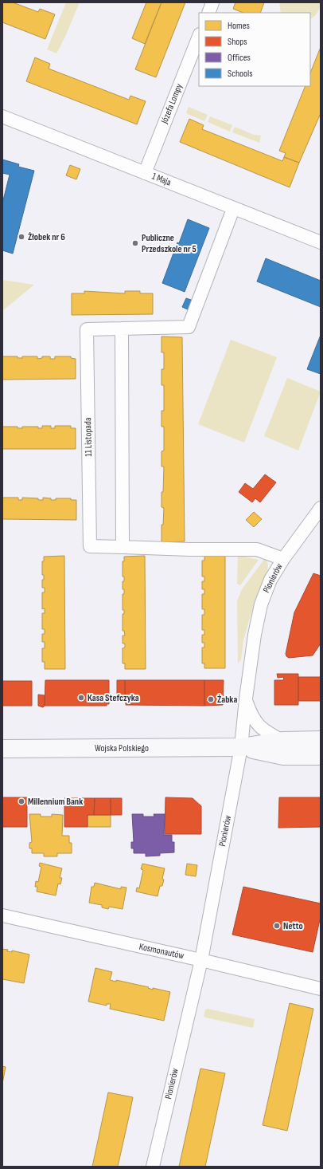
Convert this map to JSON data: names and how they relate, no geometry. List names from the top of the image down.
{
  "streets": {
    "street": [
      "Józefa Lompy",
      "1 Maja",
      "11 Listopada",
      "Pionierów",
      "Wojska Polskiego",
      "Kosmonautów"
    ]
  },
  "crossings": [
    ["Józefa Lompy", "1 Maja"],
    ["1 Maja", "11 Listopada"],
    ["11 Listopada", "Pionierów"],
    ["Pionierów", "Wojska Polskiego"],
    ["Pionierów", "Kosmonautów"]
  ],
  "places": [
    "Żłobek nr 6",
    "Publiczne Przedszkole nr 5",
    "Kasa Stefczyka",
    "Żabka",
    "Millennium Bank",
    "Netto"
  ],
  "legend": [
    "Homes",
    "Shops",
    "Offices",
    "Schools"
  ]
}
